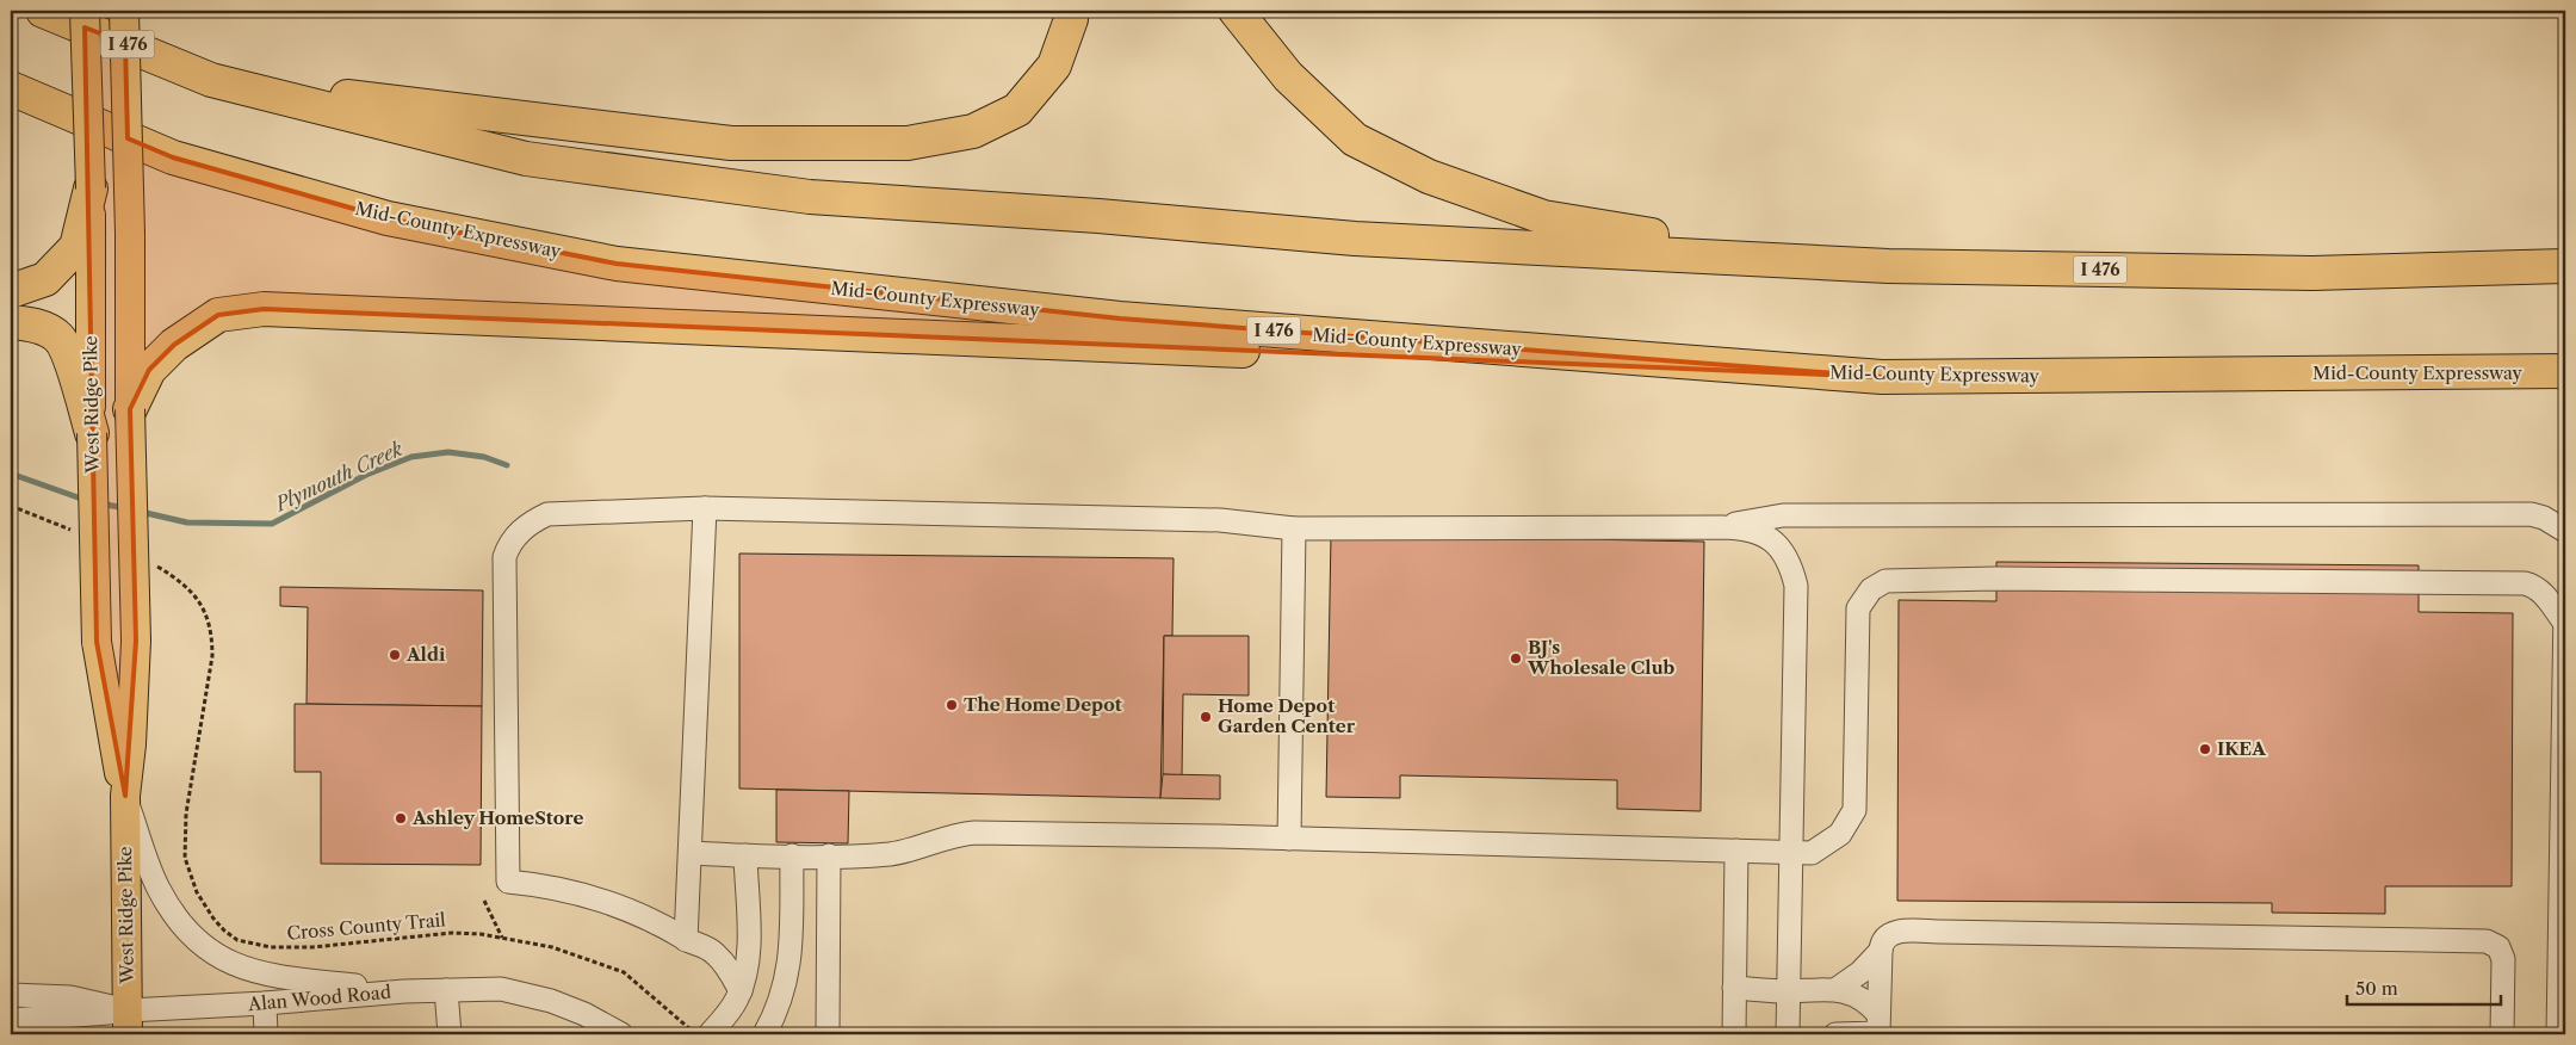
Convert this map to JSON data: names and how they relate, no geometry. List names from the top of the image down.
{
  "streets": {
    "highway": ["I 476", "Mid-County Expressway"],
    "main road": ["West Ridge Pike"],
    "street": ["Alan Wood Road"],
    "path": ["Cross County Trail"]
  },
  "crossings": [
    ["West Ridge Pike", "Alan Wood Road"]
  ],
  "water": ["Plymouth Creek"],
  "places": [
    "Aldi",
    "BJ's Wholesale Club",
    "The Home Depot",
    "Home Depot Garden Center",
    "IKEA",
    "Ashley HomeStore"
  ],
  "scale_bar": "50 m"
}
